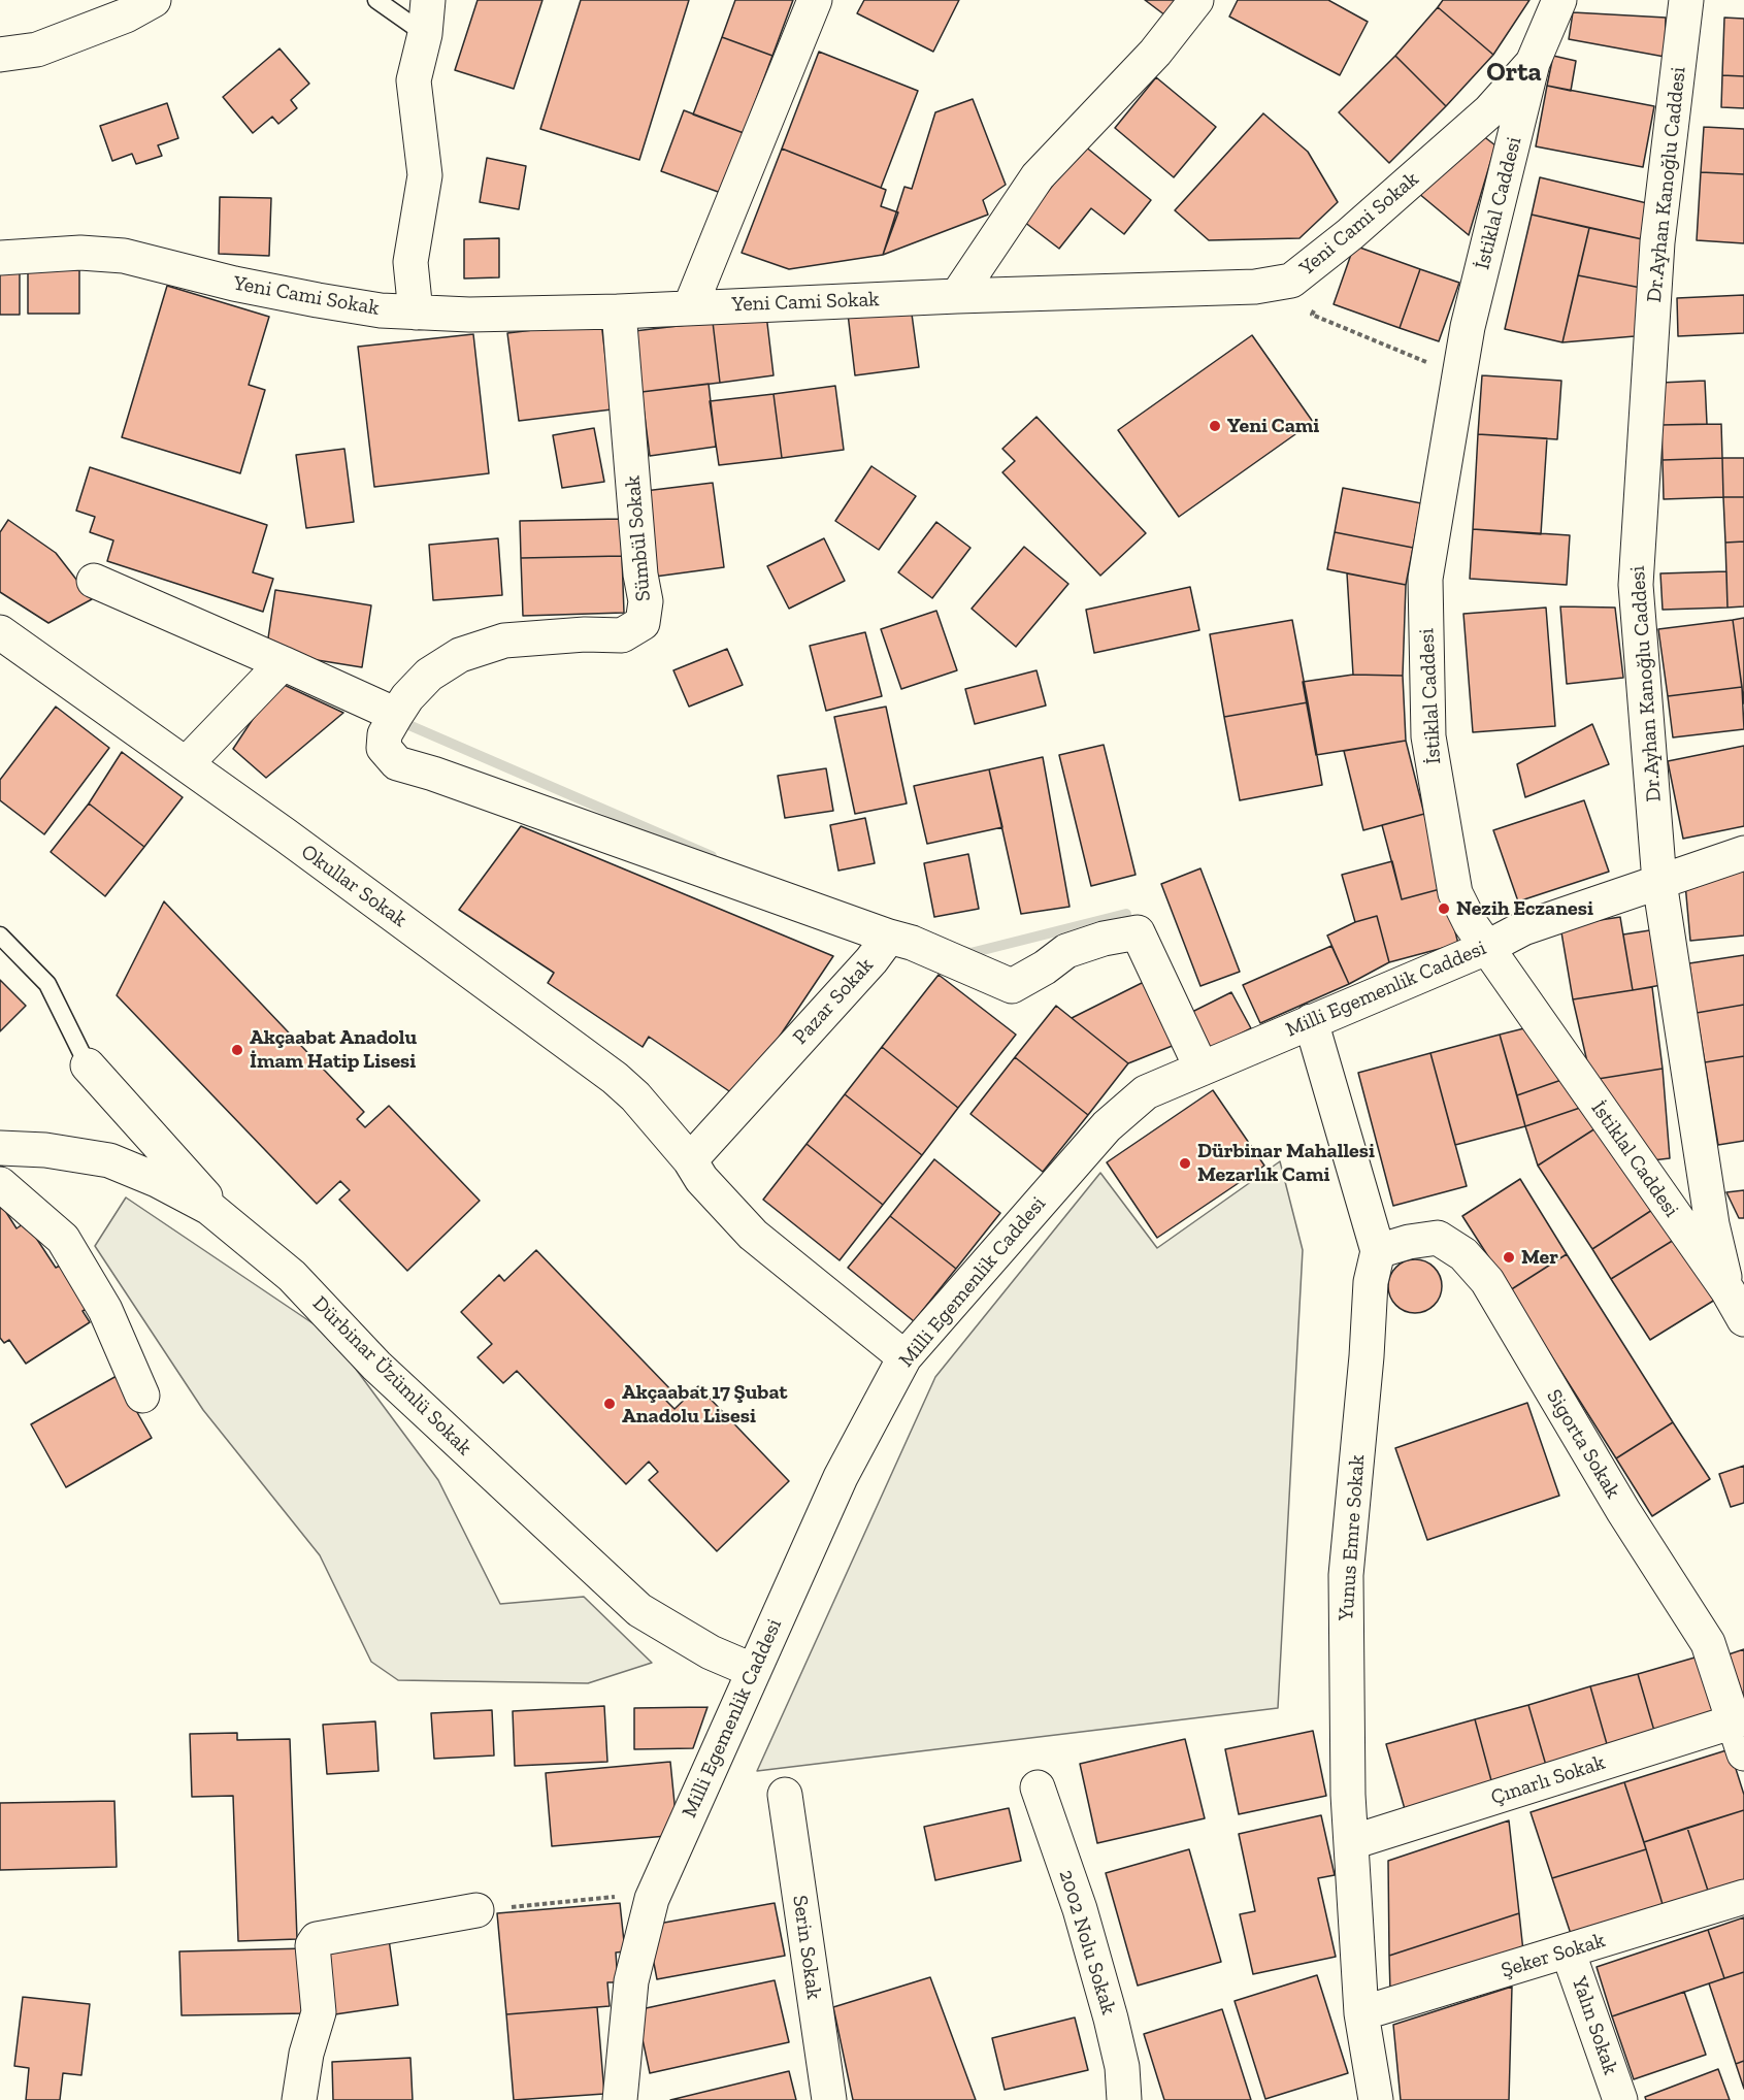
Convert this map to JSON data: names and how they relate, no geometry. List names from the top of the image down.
{
  "streets": {
    "street": [
      "Dr.Ayhan Kanoğlu Caddesi",
      "İstiklal Caddesi",
      "Yeni Cami Sokak",
      "Sümbül Sokak",
      "Okullar Sokak",
      "Milli Egemenlik Caddesi",
      "Pazar Sokak",
      "Dürbinar Üzümlü Sokak",
      "Sigorta Sokak",
      "Yunus Emre Sokak",
      "Çınarlı Sokak",
      "2002 Nolu Sokak",
      "Serin Sokak",
      "Şeker Sokak",
      "Yalın Sokak"
    ]
  },
  "crossings": [
    ["Dr.Ayhan Kanoğlu Caddesi", "İstiklal Caddesi"],
    ["Dr.Ayhan Kanoğlu Caddesi", "Milli Egemenlik Caddesi"],
    ["İstiklal Caddesi", "Yeni Cami Sokak"],
    ["İstiklal Caddesi", "Milli Egemenlik Caddesi"],
    ["Yeni Cami Sokak", "Sümbül Sokak"],
    ["Okullar Sokak", "Pazar Sokak"],
    ["Milli Egemenlik Caddesi", "Dürbinar Üzümlü Sokak"],
    ["Milli Egemenlik Caddesi", "Yunus Emre Sokak"],
    ["Sigorta Sokak", "Yunus Emre Sokak"],
    ["Sigorta Sokak", "Çınarlı Sokak"],
    ["Yunus Emre Sokak", "Çınarlı Sokak"],
    ["Yunus Emre Sokak", "Şeker Sokak"],
    ["Şeker Sokak", "Yalın Sokak"]
  ],
  "districts": ["Orta"],
  "places": [
    "Yeni Cami",
    "Nezih Eczanesi",
    "Akçaabat Anadolu İmam Hatip Lisesi",
    "Dürbinar Mahallesi Mezarlık Cami",
    "Mer",
    "Akçaabat 17 Şubat Anadolu Lisesi"
  ]
}
